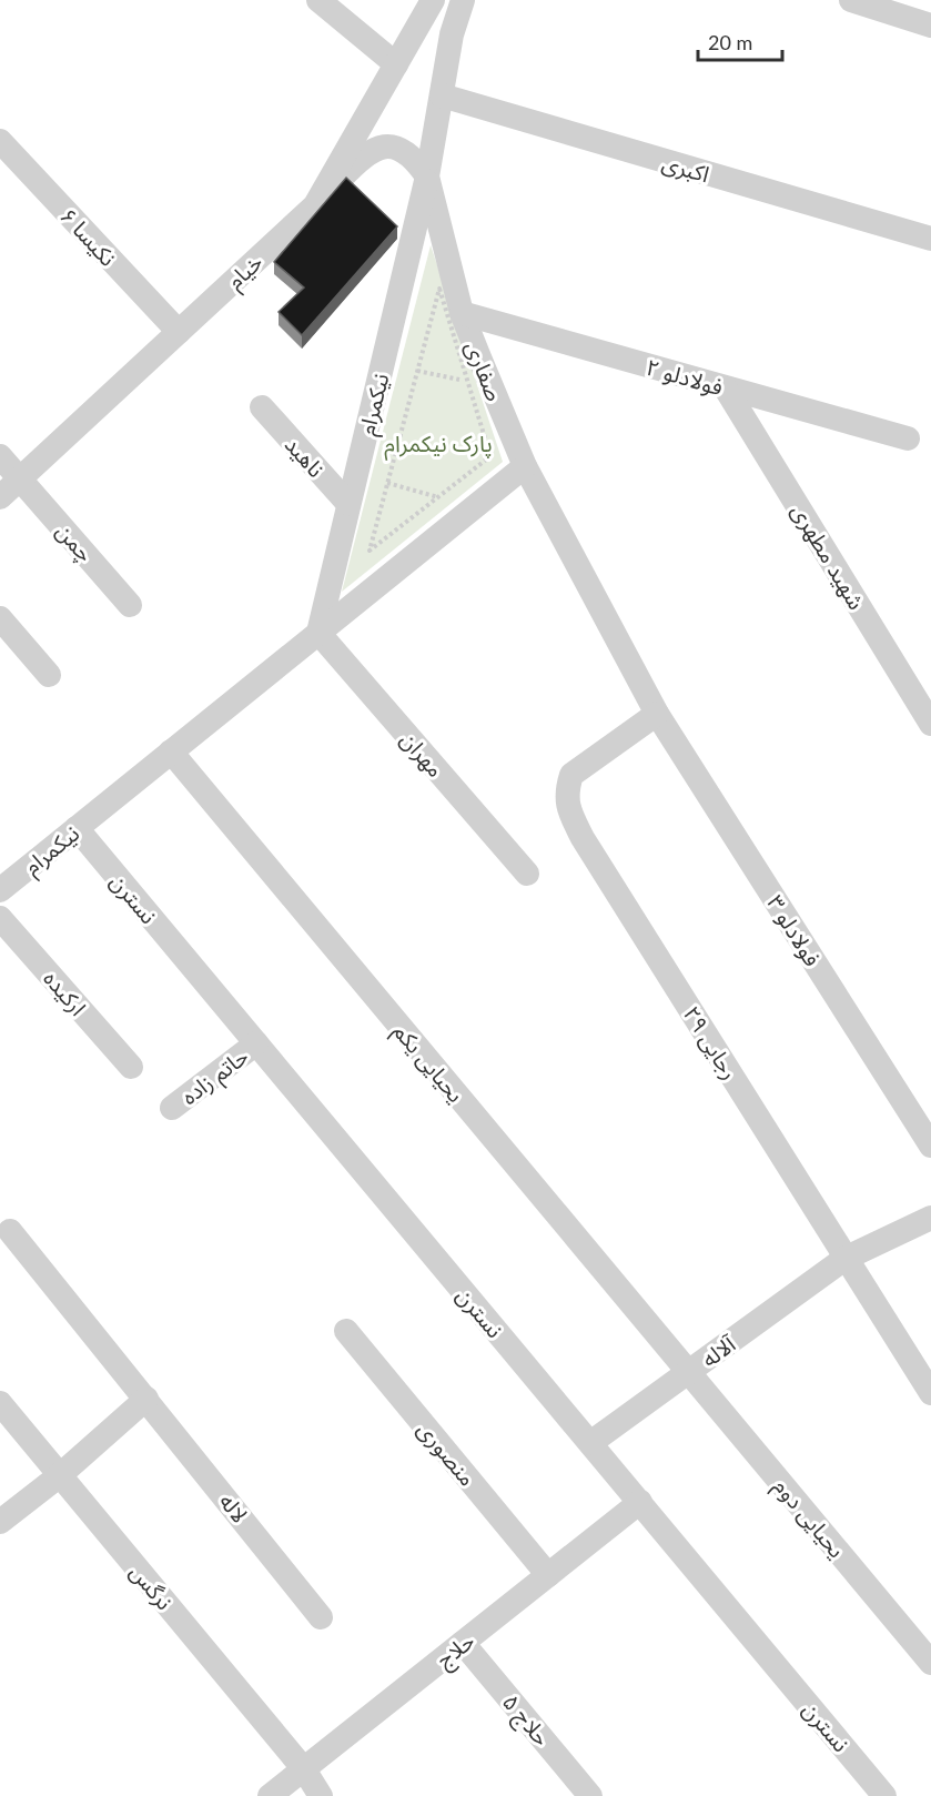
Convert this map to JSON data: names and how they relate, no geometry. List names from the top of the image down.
{
  "streets": {
    "street": [
      "اکبری",
      "نکيسا ۶",
      "خیام",
      "صفاری",
      "فولادلو ۲",
      "نیکمرام",
      "ناهید",
      "چمن",
      "شهید مطهری",
      "مهران",
      "نسترن",
      "فولادلو ۳",
      "ارکیده",
      "رجایی ۲۹",
      "یحیایی یکم",
      "حاتم زاده",
      "آلاله",
      "منصوری",
      "لاله",
      "یحیایی دوم",
      "نرگس",
      "حلاج",
      "حلاج ۵"
    ]
  },
  "crossings": [
    ["اکبری", "صفاری"],
    ["نکيسا ۶", "خیام"],
    ["خیام", "چمن"],
    ["صفاری", "فولادلو ۲"],
    ["صفاری", "نیکمرام"],
    ["صفاری", "فولادلو ۳"],
    ["صفاری", "رجایی ۲۹"],
    ["فولادلو ۲", "شهید مطهری"],
    ["نیکمرام", "ناهید"],
    ["نیکمرام", "مهران"],
    ["نیکمرام", "نسترن"],
    ["نیکمرام", "یحیایی یکم"],
    ["نسترن", "حاتم زاده"],
    ["نسترن", "آلاله"],
    ["نسترن", "حلاج"],
    ["فولادلو ۳", "رجایی ۲۹"],
    ["رجایی ۲۹", "آلاله"],
    ["یحیایی یکم", "آلاله"],
    ["یحیایی یکم", "یحیایی دوم"],
    ["آلاله", "یحیایی دوم"],
    ["منصوری", "حلاج"],
    ["نرگس", "حلاج"],
    ["حلاج", "حلاج ۵"]
  ],
  "parks": ["پارک نیکمرام"],
  "scale_bar": "20 m"
}
